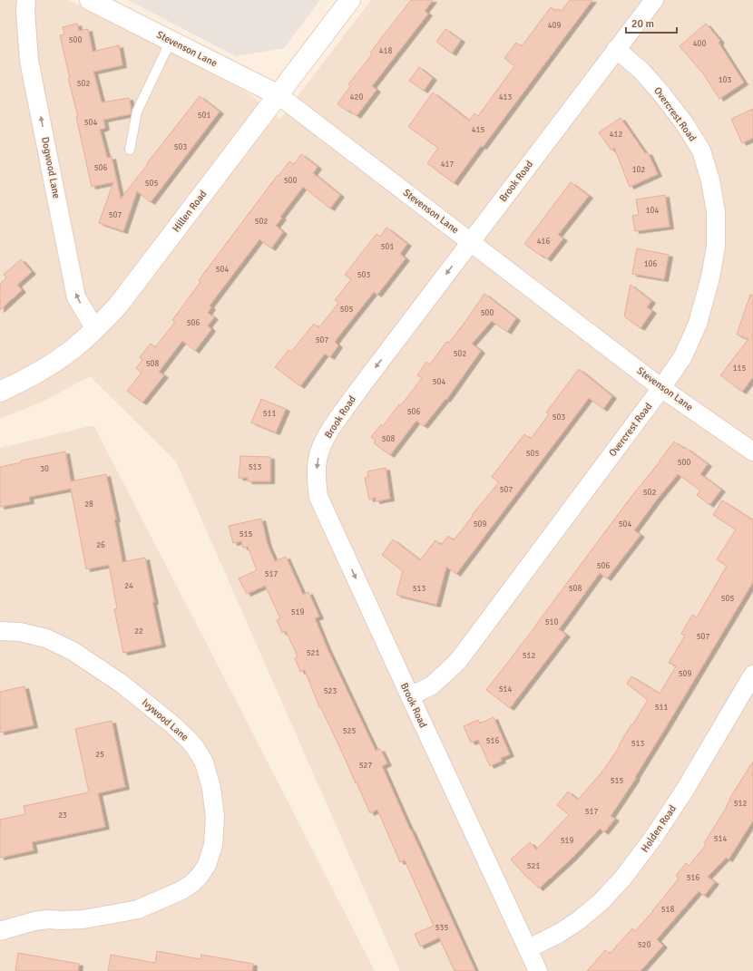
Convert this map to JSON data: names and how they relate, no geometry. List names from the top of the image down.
{
  "streets": {
    "street": [
      "Stevenson Lane",
      "Overcrest Road",
      "Dogwood Lane",
      "Brook Road",
      "Hillen Road",
      "Ivywood Lane",
      "Holden Road"
    ]
  },
  "crossings": [
    ["Stevenson Lane", "Overcrest Road"],
    ["Stevenson Lane", "Brook Road"],
    ["Stevenson Lane", "Hillen Road"],
    ["Overcrest Road", "Brook Road"],
    ["Dogwood Lane", "Hillen Road"],
    ["Brook Road", "Holden Road"]
  ],
  "one_way": ["Dogwood Lane", "Brook Road"],
  "house_numbers": [
    "409",
    "500",
    "400",
    "418",
    "103",
    "502",
    "420",
    "413",
    "501",
    "504",
    "415",
    "412",
    "503",
    "417",
    "506",
    "102",
    "500",
    "505",
    "104",
    "507",
    "502",
    "416",
    "501",
    "106",
    "504",
    "503",
    "505",
    "500",
    "506",
    "507",
    "502",
    "508",
    "115",
    "504",
    "506",
    "511",
    "503",
    "508",
    "505",
    "500",
    "513",
    "30",
    "507",
    "502",
    "28",
    "509",
    "504",
    "515",
    "26",
    "506",
    "517",
    "24",
    "513",
    "508",
    "505",
    "519",
    "510",
    "22",
    "507",
    "521",
    "512",
    "509",
    "514",
    "523",
    "511",
    "525",
    "516",
    "513",
    "25",
    "527",
    "515",
    "512",
    "517",
    "23",
    "514",
    "519",
    "521",
    "516",
    "518",
    "535",
    "520"
  ],
  "scale_bar": "20 m"
}
